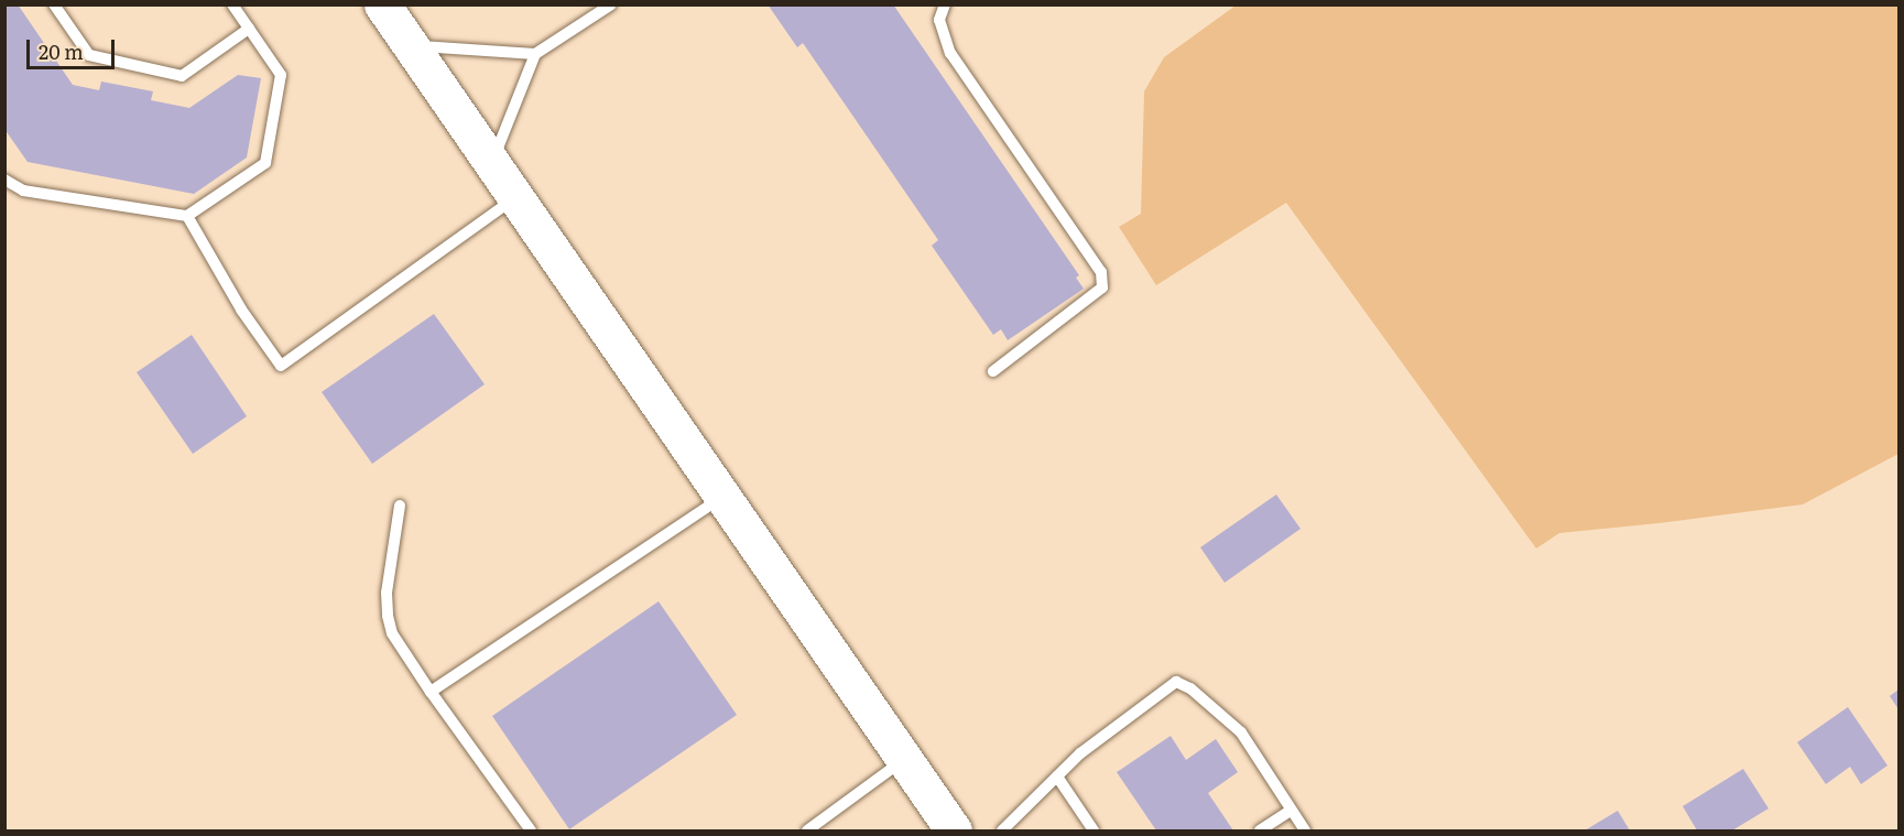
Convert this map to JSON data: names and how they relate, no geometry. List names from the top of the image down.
{
  "scale_bar": "20 m"
}
